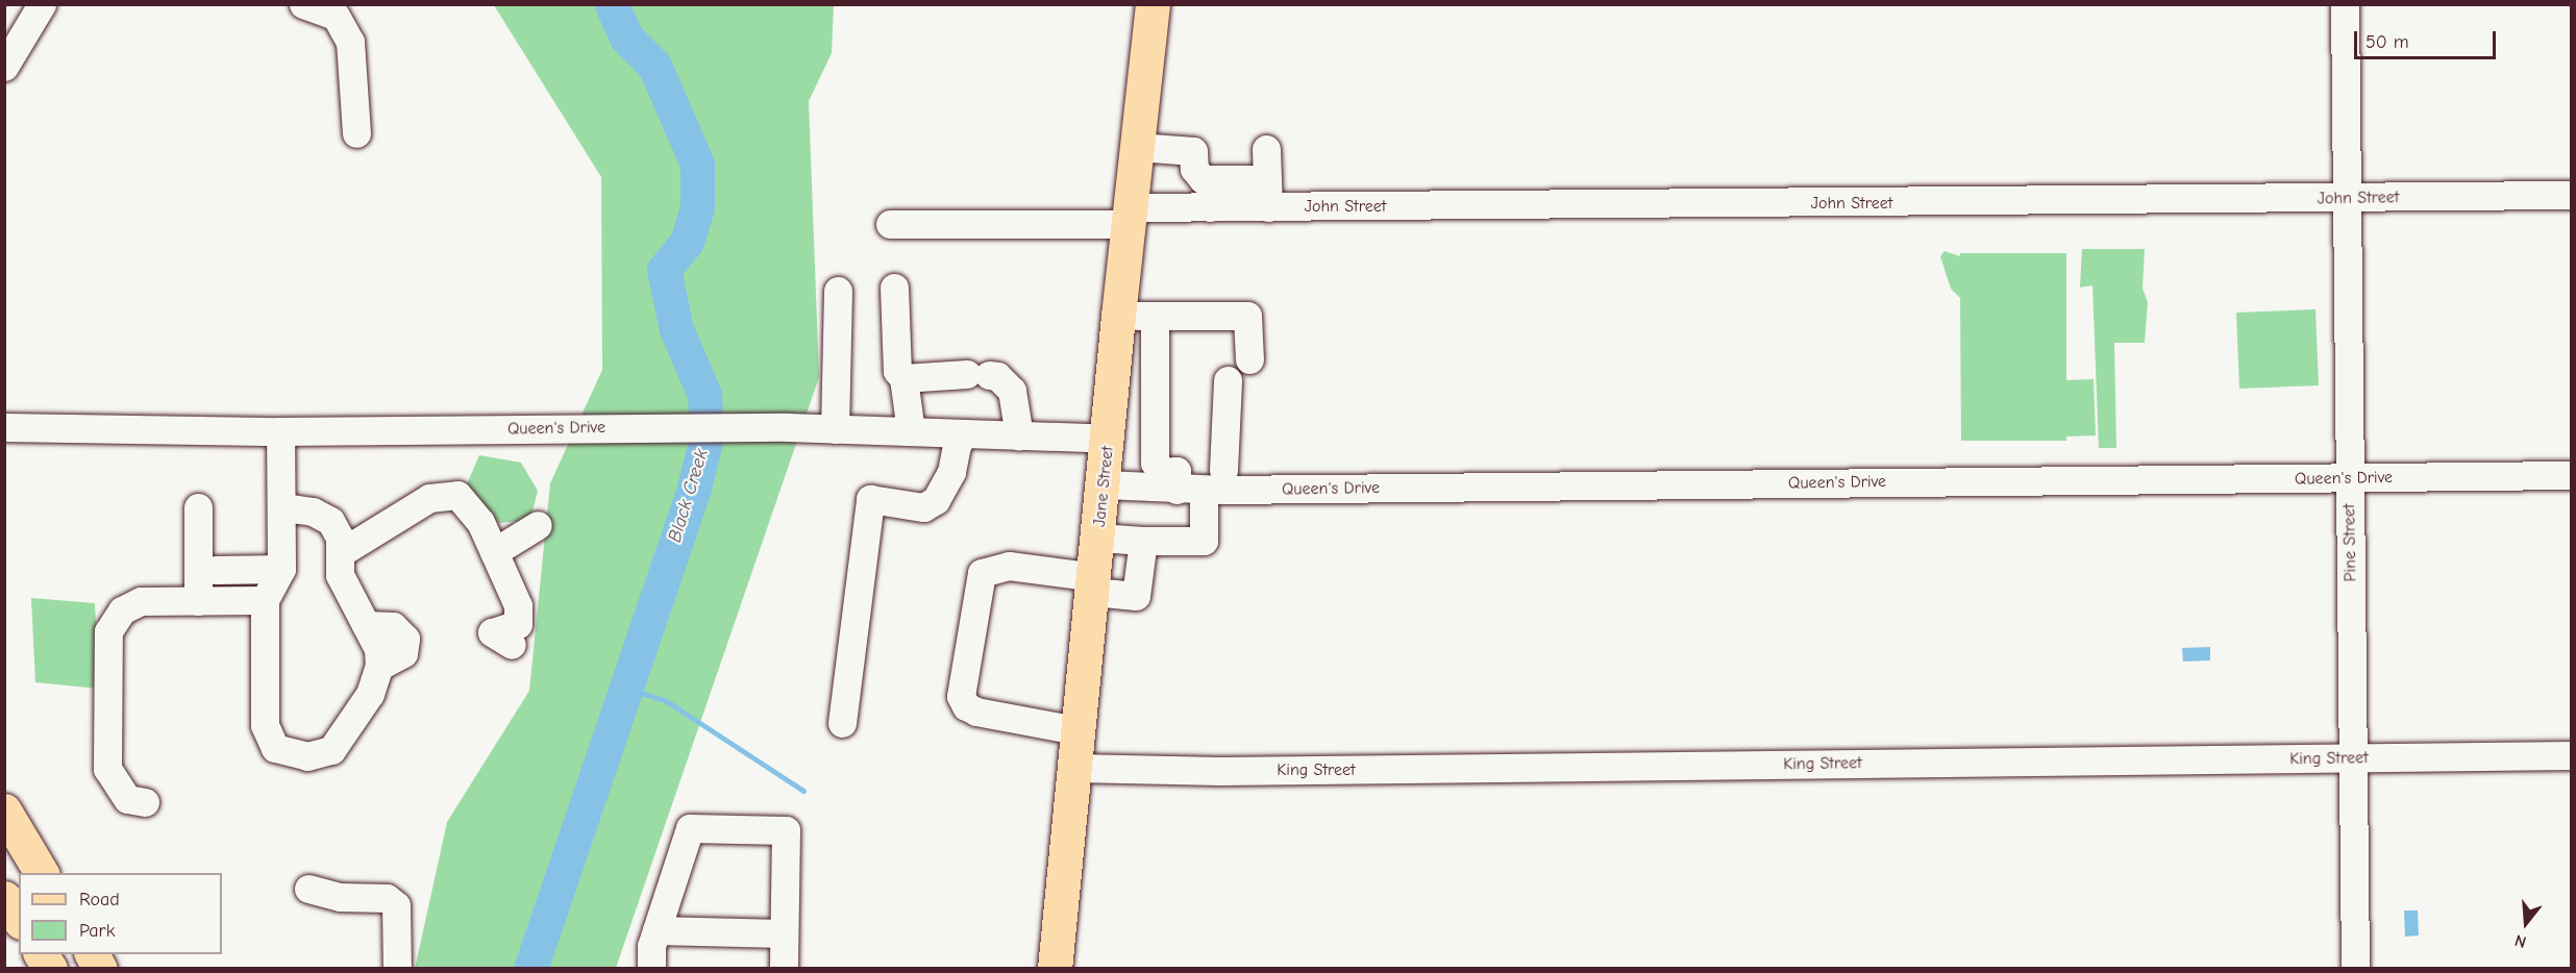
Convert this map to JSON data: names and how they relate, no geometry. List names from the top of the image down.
{
  "streets": {
    "main road": ["Jane Street"],
    "street": [
      "John Street",
      "Queen's Drive",
      "Pine Street",
      "King Street"
    ]
  },
  "crossings": [
    ["John Street", "Jane Street"],
    ["John Street", "Pine Street"],
    ["Queen's Drive", "Jane Street"],
    ["Queen's Drive", "Pine Street"],
    ["Jane Street", "King Street"],
    ["Pine Street", "King Street"]
  ],
  "water": ["Black Creek"],
  "legend": ["Road", "Park"],
  "scale_bar": "50 m",
  "north": "bottom"
}
